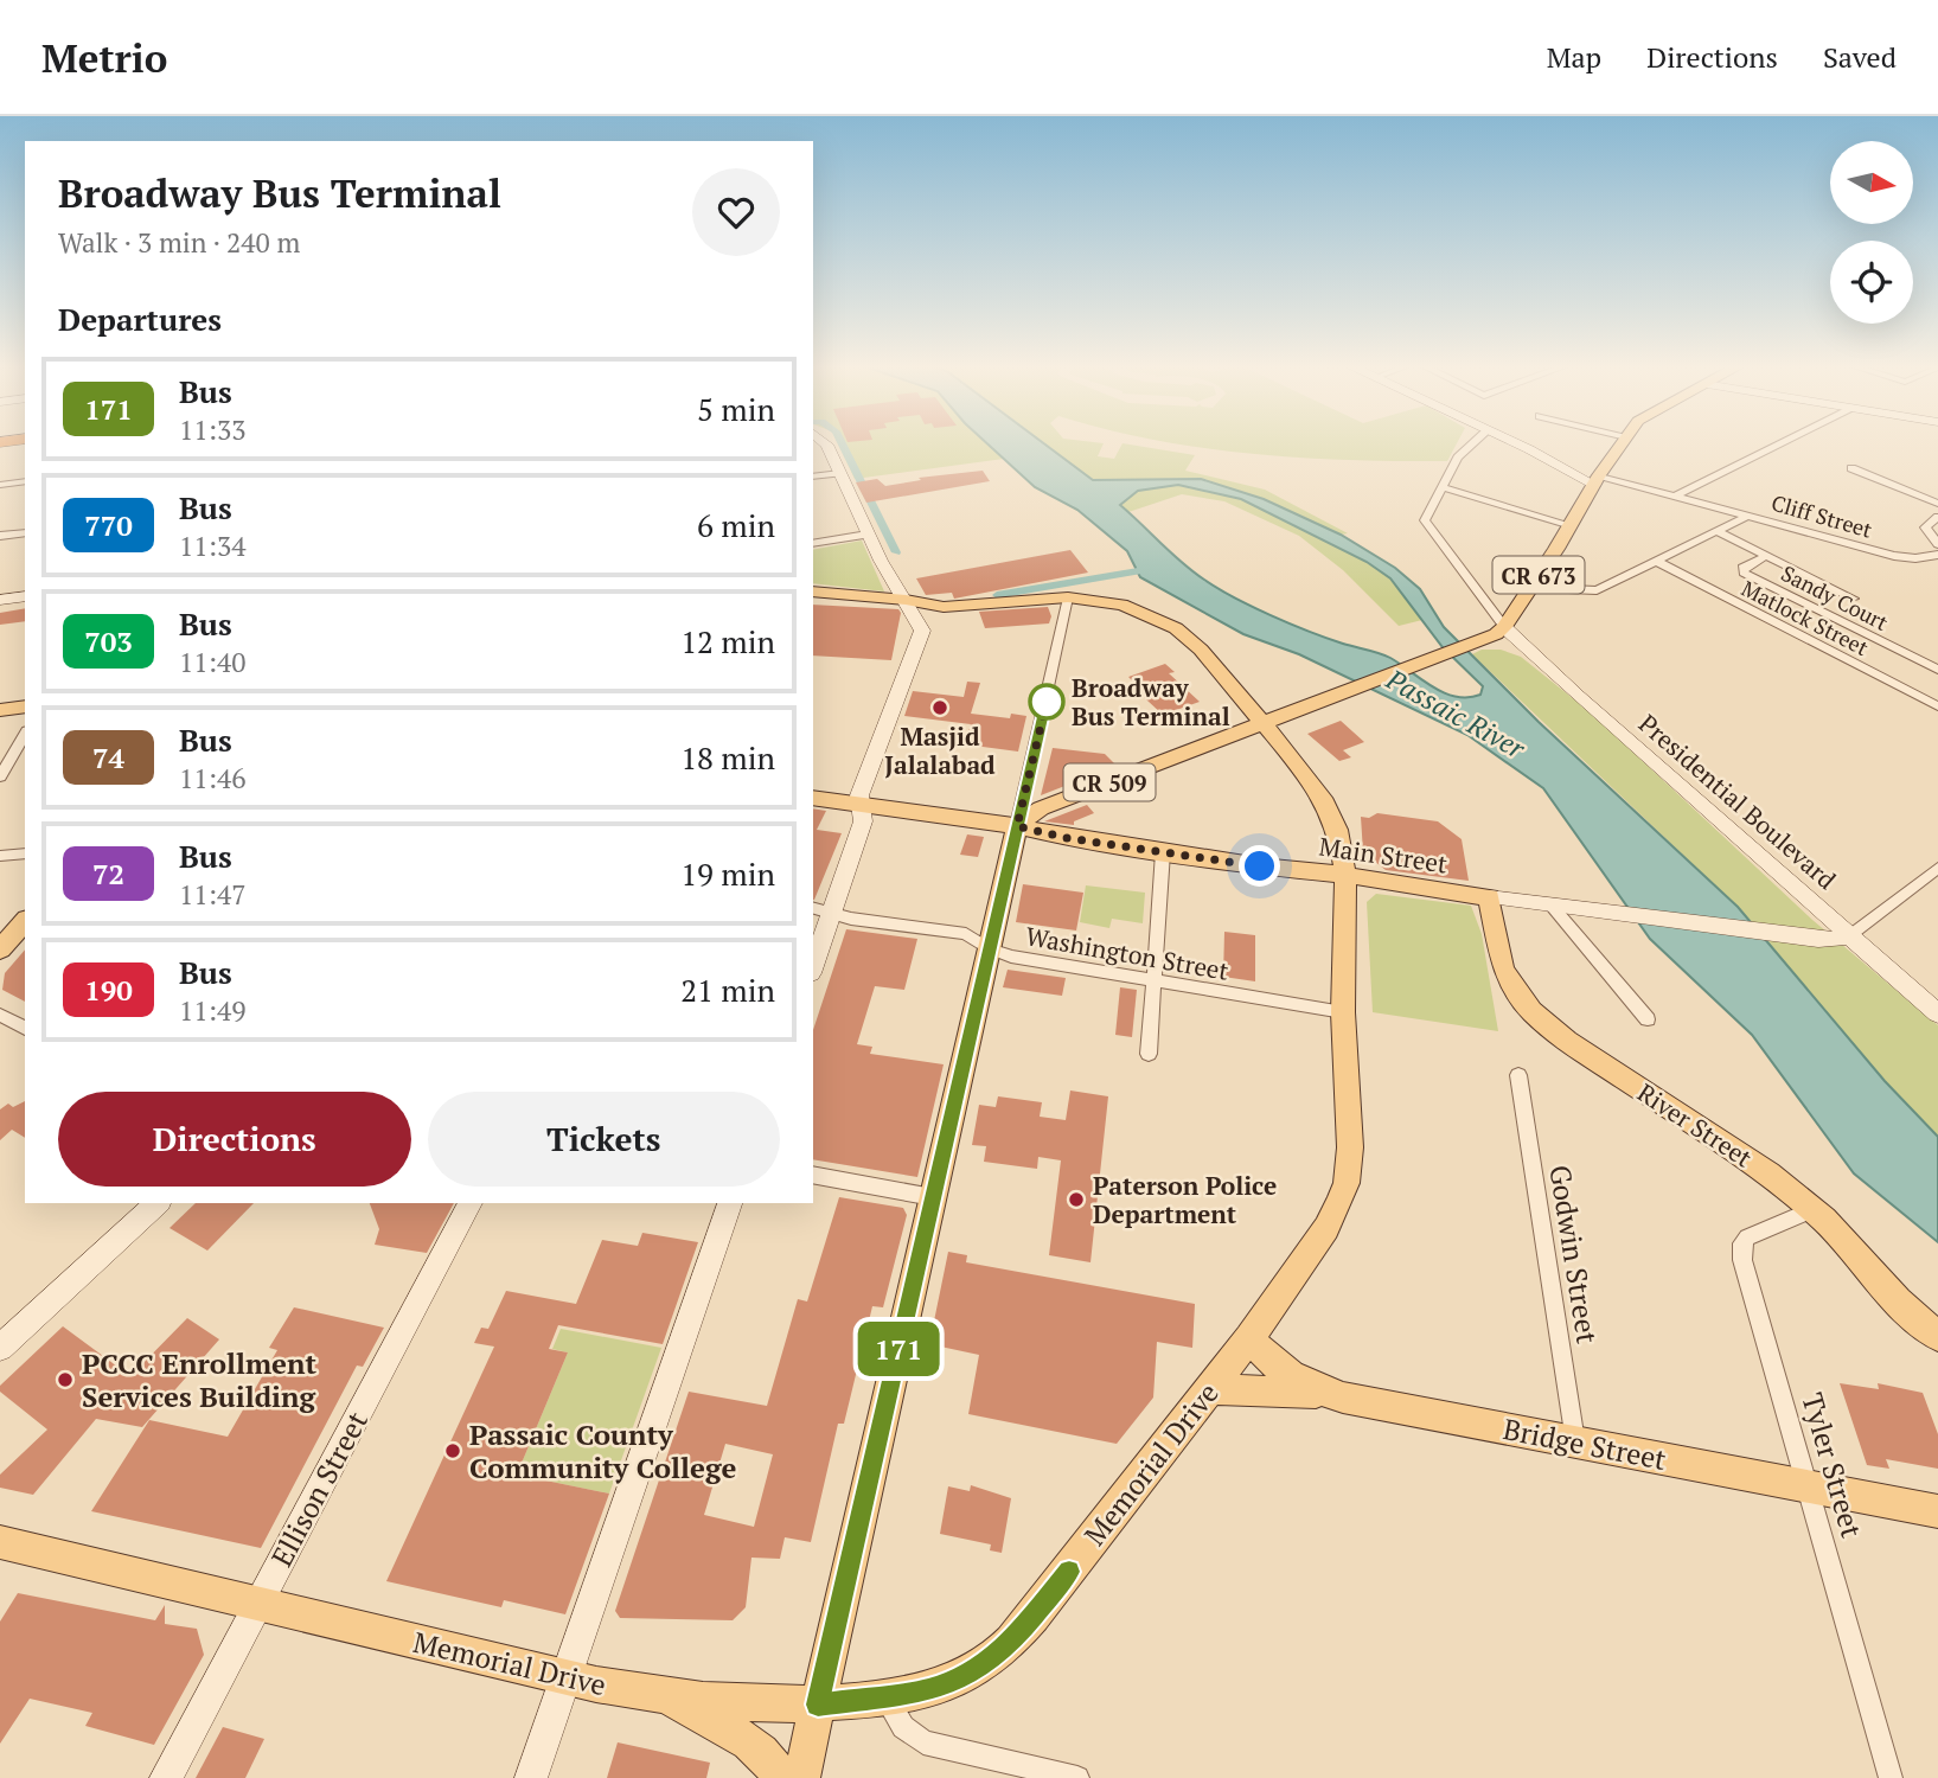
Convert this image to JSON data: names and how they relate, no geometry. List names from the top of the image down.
{
  "streets": {
    "main road": [
      "CR 673",
      "CR 509",
      "Main Street",
      "River Street",
      "Bridge Street",
      "Memorial Drive"
    ],
    "street": [
      "Cliff Street",
      "Sandy Court",
      "Matlock Street",
      "Presidential Boulevard",
      "Washington Street",
      "Godwin Street",
      "Tyler Street",
      "Ellison Street"
    ]
  },
  "crossings": [
    ["Cliff Street", "CR 673"],
    ["CR 673", "CR 509"],
    ["CR 673", "Presidential Boulevard"],
    ["CR 509", "Presidential Boulevard"],
    ["CR 509", "Main Street"],
    ["CR 509", "Memorial Drive"],
    ["Presidential Boulevard", "Main Street"],
    ["Main Street", "River Street"],
    ["Main Street", "Memorial Drive"],
    ["Washington Street", "Memorial Drive"],
    ["River Street", "Tyler Street"],
    ["Godwin Street", "Bridge Street"],
    ["Bridge Street", "Memorial Drive"],
    ["Bridge Street", "Tyler Street"],
    ["Memorial Drive", "Ellison Street"]
  ],
  "water": ["Passaic River"],
  "places": [
    "Broadway Bus Terminal",
    "Masjid Jalalabad",
    "Paterson Police Department",
    "PCCC Enrollment Services Building",
    "Passaic County Community College"
  ],
  "lines": ["bus line 171"],
  "north": "right",
  "page": {
    "header": "Metrio",
    "nav": ["Map", "Directions", "Saved"],
    "on_map": "171",
    "heading": [
      ["Broadway Bus Terminal", "Walk · 3 min · 240 m"],
      "Departures"
    ],
    "list": [
      {
        "mark": "171",
        "name": "Bus",
        "note": "11:33",
        "value": "5 min"
      },
      {
        "mark": "770",
        "name": "Bus",
        "note": "11:34",
        "value": "6 min"
      },
      {
        "mark": "703",
        "name": "Bus",
        "note": "11:40",
        "value": "12 min"
      },
      {
        "mark": "74",
        "name": "Bus",
        "note": "11:46",
        "value": "18 min"
      },
      {
        "mark": "72",
        "name": "Bus",
        "note": "11:47",
        "value": "19 min"
      },
      {
        "mark": "190",
        "name": "Bus",
        "note": "11:49",
        "value": "21 min"
      }
    ],
    "buttons": ["Directions", "Tickets"]
  }
}
